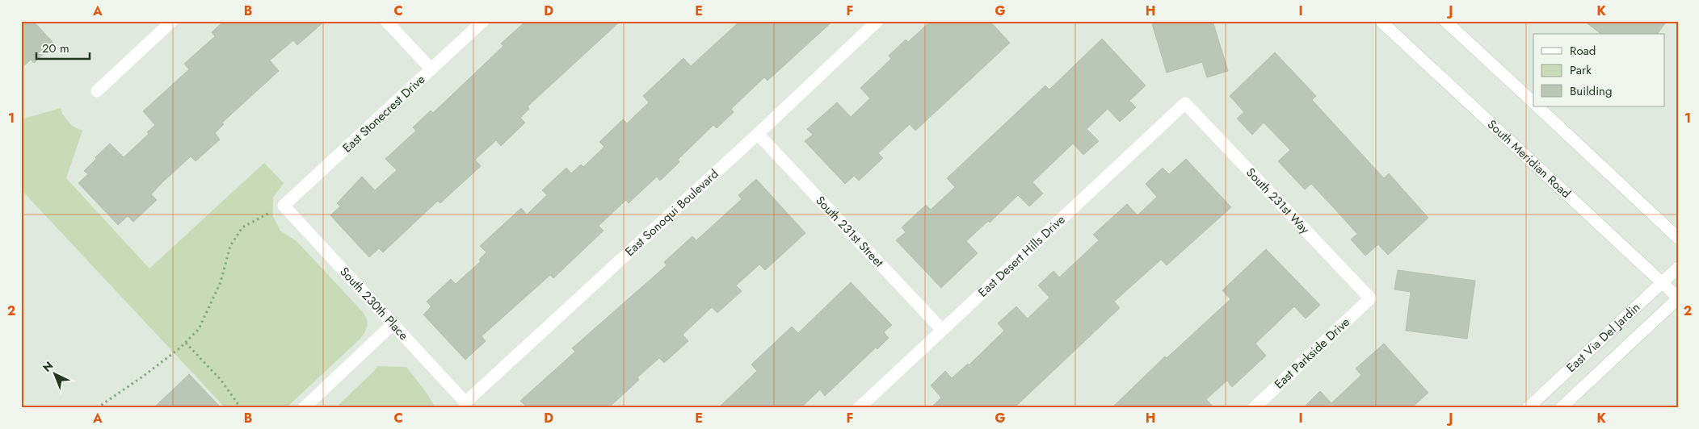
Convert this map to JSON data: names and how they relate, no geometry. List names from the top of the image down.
{
  "streets": {
    "street": [
      "East Stonecrest Drive",
      "South Meridian Road",
      "South 231st Way",
      "East Sonoqui Boulevard",
      "South 231st Street",
      "East Desert Hills Drive",
      "South 230th Place",
      "East Via Del Jardin",
      "East Parkside Drive"
    ]
  },
  "crossings": [
    ["East Stonecrest Drive", "South 230th Place"],
    ["South Meridian Road", "East Via Del Jardin"],
    ["South 231st Way", "East Desert Hills Drive"],
    ["South 231st Way", "East Parkside Drive"],
    ["East Sonoqui Boulevard", "South 231st Street"],
    ["East Sonoqui Boulevard", "South 230th Place"],
    ["South 231st Street", "East Desert Hills Drive"]
  ],
  "legend": ["Road", "Park", "Building"],
  "scale_bar": "20 m",
  "north": "top left",
  "grid": {
    "columns": [
      "A",
      "B",
      "C",
      "D",
      "E",
      "F",
      "G",
      "H",
      "I",
      "J",
      "K"
    ],
    "rows": ["1", "2"]
  }
}
